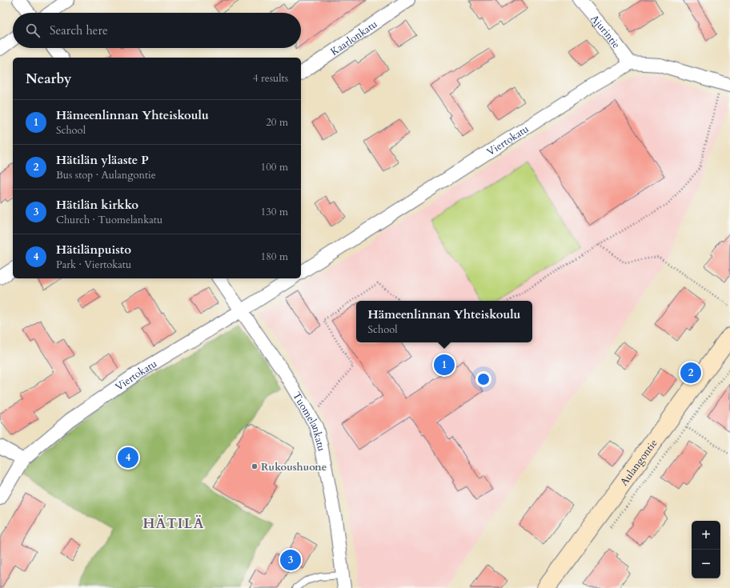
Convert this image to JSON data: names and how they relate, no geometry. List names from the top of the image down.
{
  "streets": {
    "main road": ["Aulangontie"],
    "street": [
      "Ajurintie",
      "Kaarlonkatu",
      "Viertokatu",
      "Tuomelankatu"
    ]
  },
  "crossings": [
    ["Ajurintie", "Viertokatu"],
    ["Viertokatu", "Tuomelankatu"]
  ],
  "districts": ["HÄTILÄ"],
  "places": ["Rukoushuone"],
  "page": {
    "search": "Search here",
    "heading": ["Nearby", "4 results"],
    "list": [
      {
        "mark": "1",
        "name": "Hämeenlinnan Yhteiskoulu",
        "note": "School",
        "value": "20 m"
      },
      {
        "mark": "2",
        "name": "Hätilän yläaste P",
        "note": "Bus stop · Aulangontie",
        "value": "100 m"
      },
      {
        "mark": "3",
        "name": "Hätilän kirkko",
        "note": "Church · Tuomelankatu",
        "value": "130 m"
      },
      {
        "mark": "4",
        "name": "Hätilänpuisto",
        "note": "Park · Viertokatu",
        "value": "180 m"
      }
    ],
    "popup": ["Hämeenlinnan Yhteiskoulu", "School"],
    "pins": [
      "1",
      "2",
      "4",
      "3"
    ],
    "map_buttons": ["+", "−"]
  }
}
